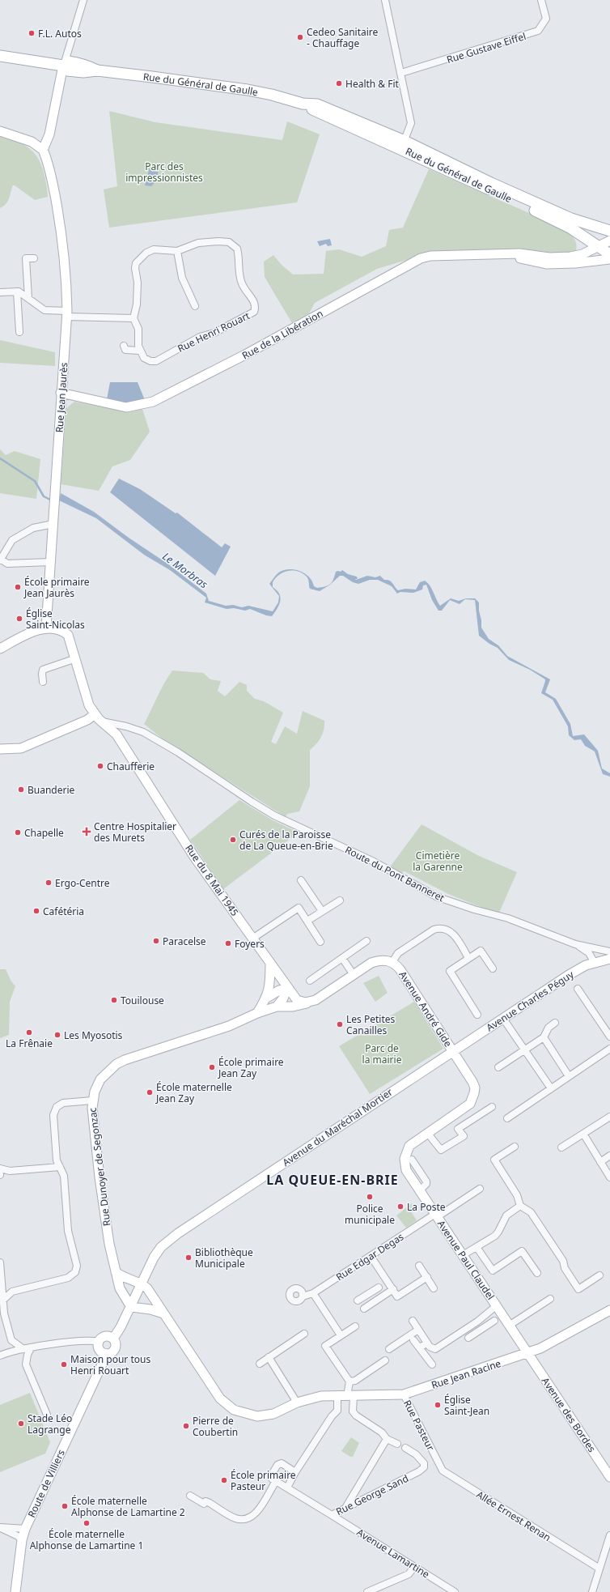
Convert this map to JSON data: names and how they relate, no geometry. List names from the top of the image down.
{
  "streets": {
    "main road": [
      "Rue du Général de Gaulle",
      "Rue de la Libération",
      "Rue Jean Jaurès",
      "Rue du 8 Mai 1945",
      "Avenue Charles Péguy",
      "Avenue André Gide",
      "Avenue du Maréchal Mortier",
      "Rue Dunoyer de Segonzac",
      "Avenue Paul Claudel",
      "Rue Jean Racine",
      "Avenue des Bordes",
      "Route de Villiers"
    ],
    "street": [
      "Rue Gustave Eiffel",
      "Rue Henri Rouart",
      "Route du Pont Banneret",
      "Rue Edgar Degas",
      "Rue Pasteur",
      "Rue George Sand",
      "Allée Ernest Renan",
      "Avenue Lamartine"
    ]
  },
  "crossings": [
    ["Rue du Général de Gaulle", "Rue de la Libération"],
    ["Rue de la Libération", "Rue Jean Jaurès"],
    ["Route du Pont Banneret", "Rue du 8 Mai 1945"],
    ["Rue du 8 Mai 1945", "Avenue André Gide"],
    ["Avenue Charles Péguy", "Avenue André Gide"],
    ["Avenue Charles Péguy", "Avenue du Maréchal Mortier"],
    ["Avenue Charles Péguy", "Avenue Paul Claudel"],
    ["Avenue André Gide", "Avenue du Maréchal Mortier"],
    ["Avenue André Gide", "Rue Dunoyer de Segonzac"],
    ["Avenue André Gide", "Avenue Paul Claudel"],
    ["Avenue du Maréchal Mortier", "Rue Dunoyer de Segonzac"],
    ["Avenue du Maréchal Mortier", "Avenue Paul Claudel"],
    ["Avenue du Maréchal Mortier", "Rue Jean Racine"],
    ["Rue Edgar Degas", "Avenue Paul Claudel"],
    ["Avenue Paul Claudel", "Rue Jean Racine"],
    ["Avenue Paul Claudel", "Avenue des Bordes"],
    ["Rue Jean Racine", "Avenue des Bordes"],
    ["Rue Jean Racine", "Rue Pasteur"],
    ["Rue Pasteur", "Allée Ernest Renan"],
    ["Rue George Sand", "Avenue Lamartine"]
  ],
  "districts": ["LA QUEUE-EN-BRIE"],
  "water": ["Le Morbras"],
  "parks": ["Parc des impressionnistes", "Cimetière la Garenne", "Parc de la mairie"],
  "places": {
    "other": [
      "F.L. Autos",
      "Cedeo Sanitaire - Chauffage",
      "Health & Fit",
      "École primaire Jean Jaurès",
      "Église Saint-Nicolas",
      "Chaufferie",
      "Buanderie",
      "Chapelle",
      "Curés de la Paroisse de La Queue-en-Brie",
      "Ergo-Centre",
      "Cafétéria",
      "Paracelse",
      "Foyers",
      "Touilouse",
      "Les Petites Canailles",
      "La Frênaie",
      "Les Myosotis",
      "École primaire Jean Zay",
      "École maternelle Jean Zay",
      "Police municipale",
      "La Poste",
      "Bibliothèque Municipale",
      "Maison pour tous Henri Rouart",
      "Église Saint-Jean",
      "Stade Léo Lagrange",
      "Pierre de Coubertin",
      "École primaire Pasteur",
      "École maternelle Alphonse de Lamartine 2",
      "École maternelle Alphonse de Lamartine 1"
    ],
    "health": ["Centre Hospitalier des Murets"]
  }
}
